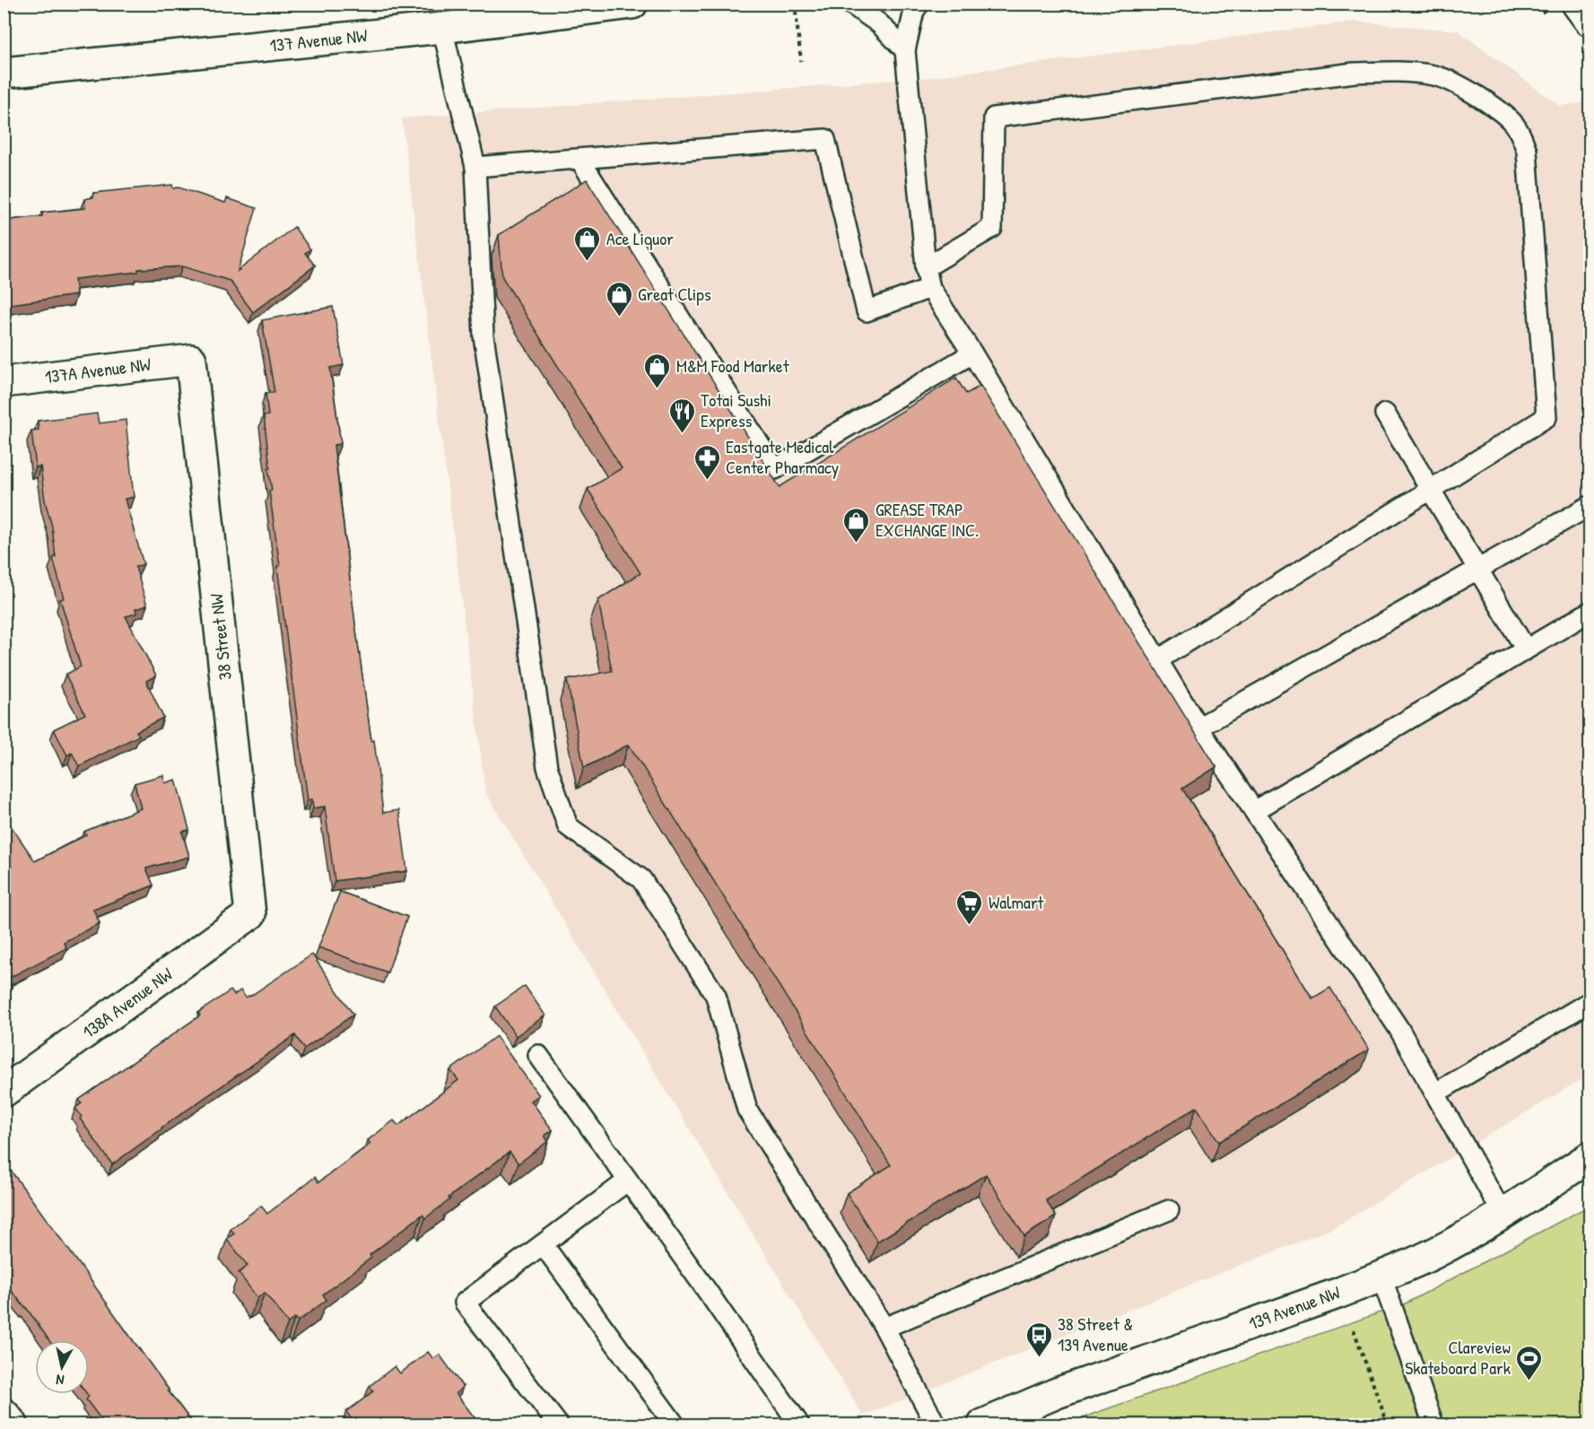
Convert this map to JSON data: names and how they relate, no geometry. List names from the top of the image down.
{
  "streets": {
    "street": [
      "137 Avenue NW",
      "137A Avenue NW",
      "38 Street NW",
      "138A Avenue NW",
      "139 Avenue NW"
    ]
  },
  "crossings": [
    ["137A Avenue NW", "38 Street NW"],
    ["38 Street NW", "138A Avenue NW"]
  ],
  "places": {
    "shop": [
      "Ace Liquor",
      "Great Clips",
      "M&M Food Market",
      "GREASE TRAP EXCHANGE INC."
    ],
    "restaurant": ["Totai Sushi Express"],
    "pharmacy": ["Eastgate Medical Center Pharmacy"],
    "supermarket": ["Walmart"],
    "bus stop": ["38 Street & 139 Avenue"],
    "sports": ["Clareview Skateboard Park"]
  },
  "north": "bottom"
}
